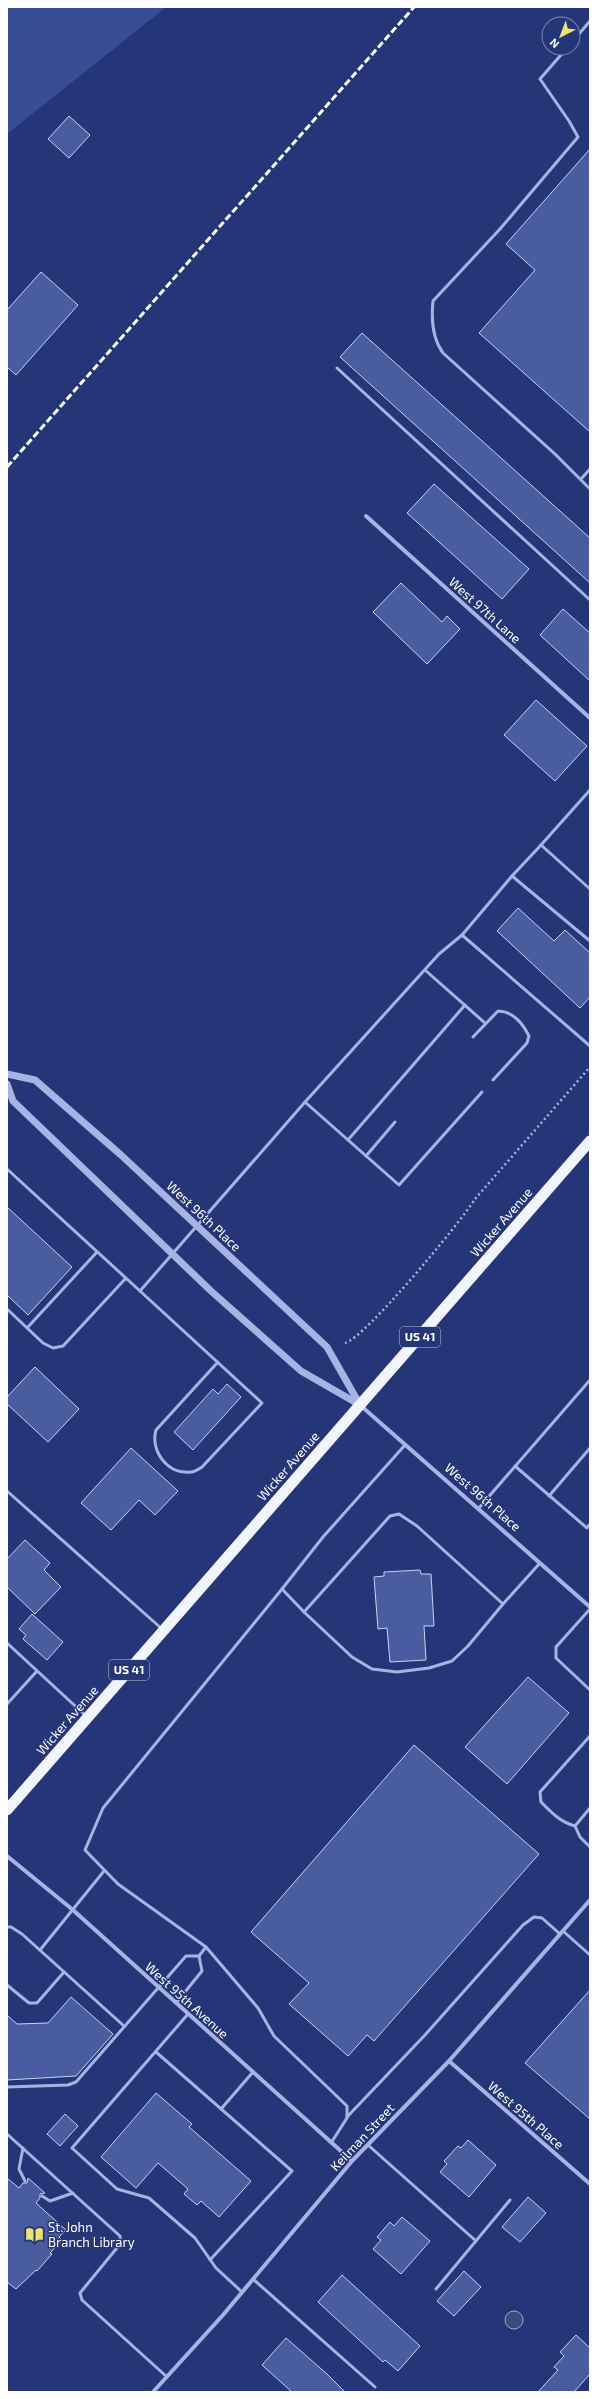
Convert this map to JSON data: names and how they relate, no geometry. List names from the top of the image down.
{
  "streets": {
    "highway": ["Wicker Avenue", "US 41"],
    "street": [
      "West 97th Lane",
      "West 96th Place",
      "West 95th Avenue",
      "West 95th Place",
      "Keilman Street"
    ]
  },
  "crossings": [
    ["West 96th Place", "Wicker Avenue"],
    ["West 95th Avenue", "Keilman Street"],
    ["West 95th Place", "Keilman Street"]
  ],
  "places": {
    "library": ["St. John Branch Library"]
  },
  "north": "bottom left"
}
